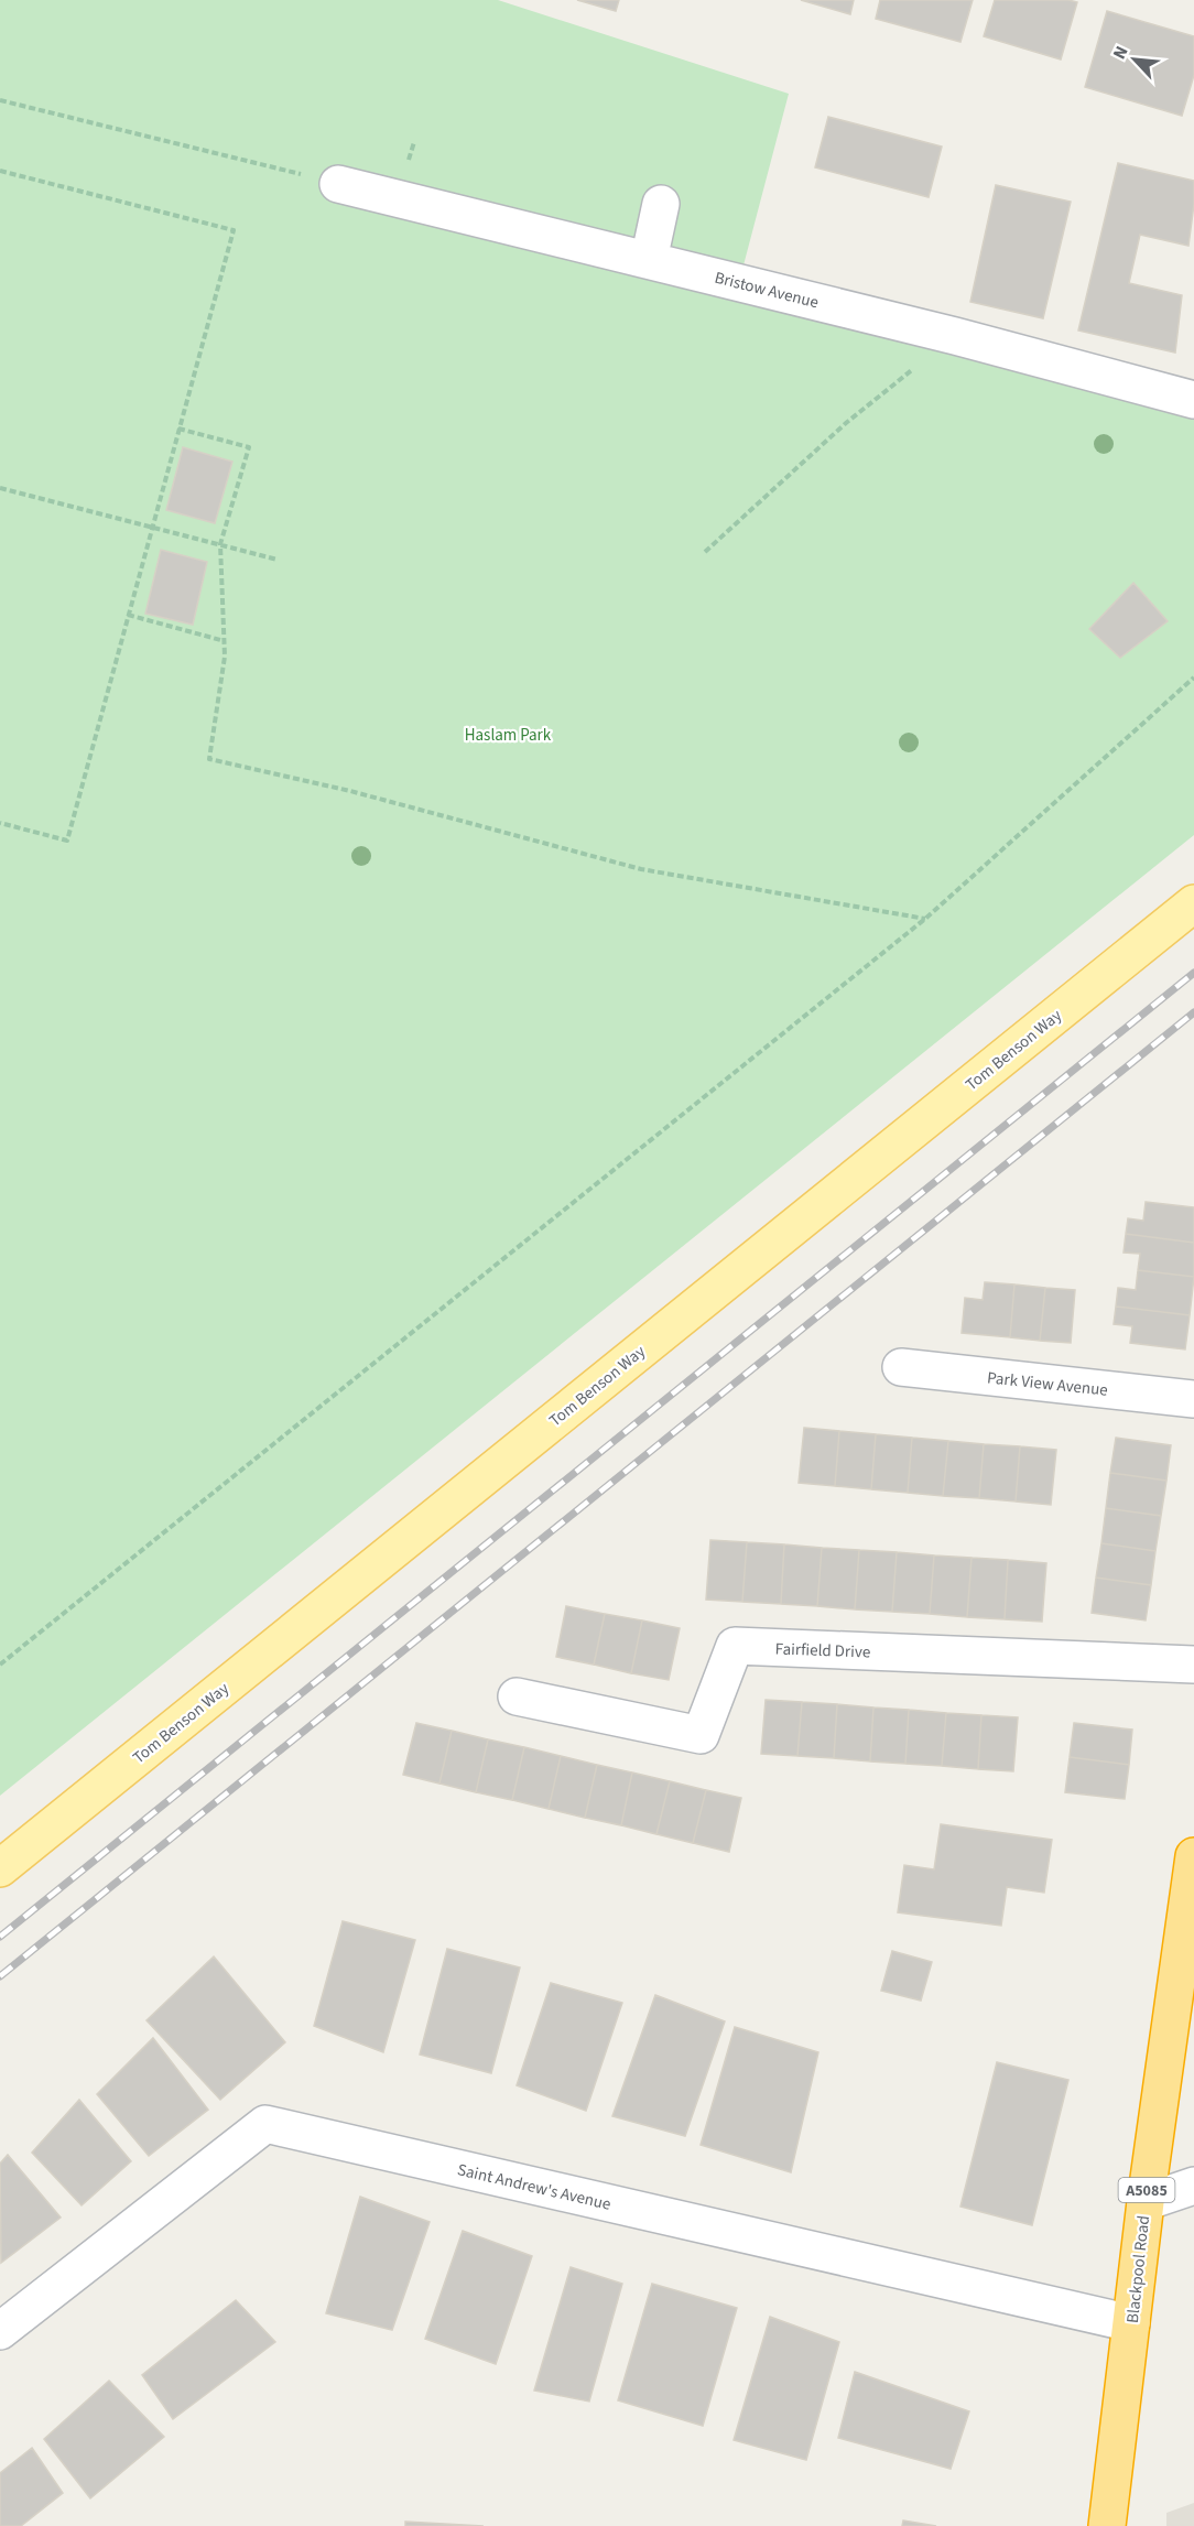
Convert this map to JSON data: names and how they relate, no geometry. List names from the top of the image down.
{
  "streets": {
    "highway": ["A5085", "Blackpool Road"],
    "main road": ["Tom Benson Way"],
    "street": [
      "Bristow Avenue",
      "Park View Avenue",
      "Fairfield Drive",
      "Saint Andrew's Avenue"
    ]
  },
  "crossings": [
    ["Saint Andrew's Avenue", "Blackpool Road"]
  ],
  "parks": ["Haslam Park"],
  "north": "top left"
}
